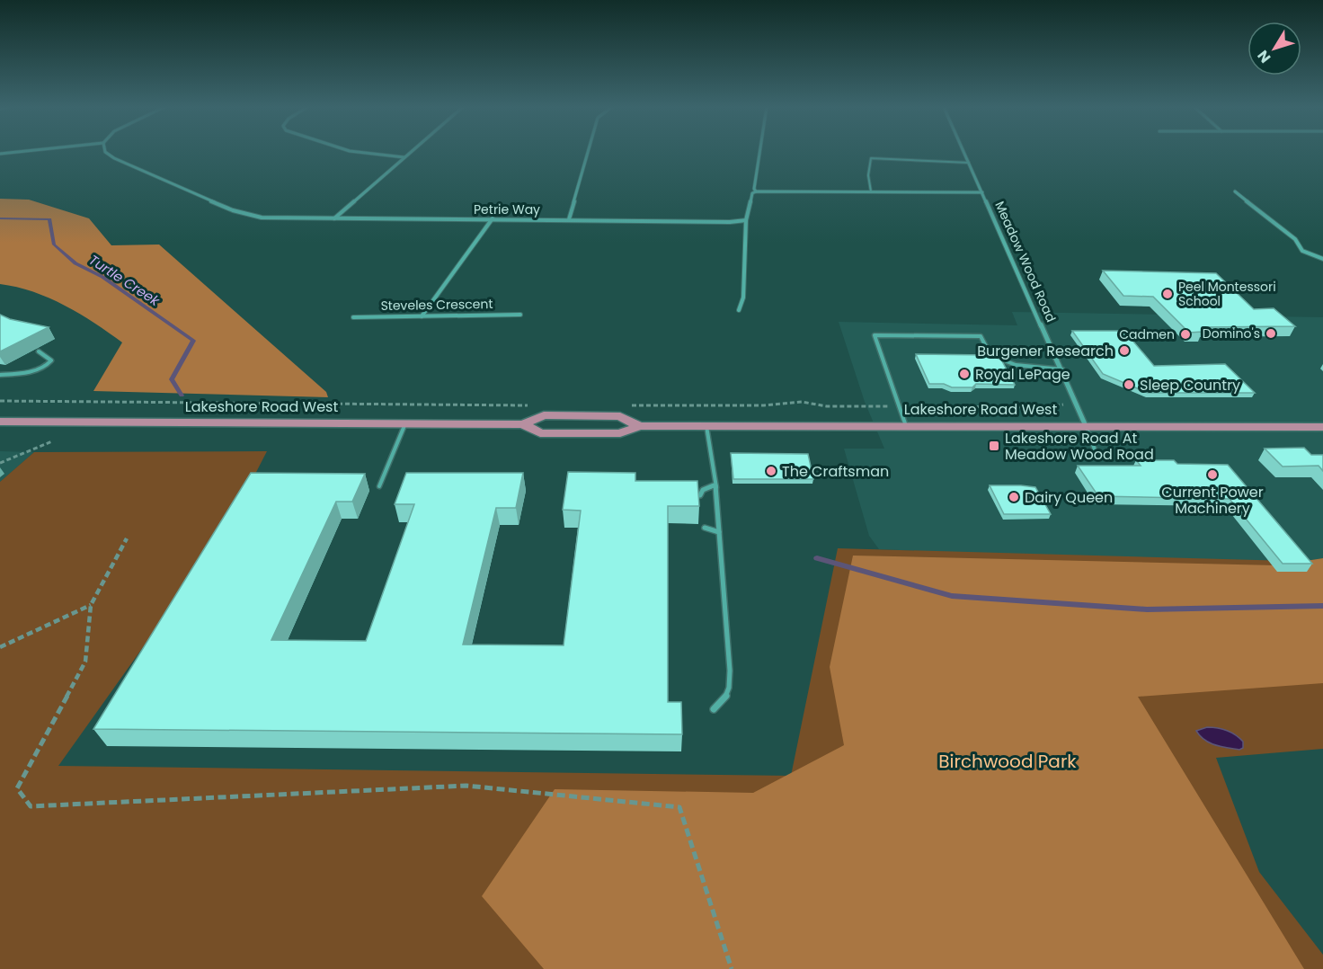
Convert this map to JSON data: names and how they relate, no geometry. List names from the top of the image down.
{
  "streets": {
    "main road": ["Lakeshore Road West"],
    "street": ["Petrie Way", "Meadow Wood Road", "Steveles Crescent"]
  },
  "crossings": [
    ["Meadow Wood Road", "Lakeshore Road West"]
  ],
  "water": ["Turtle Creek"],
  "parks": ["Birchwood Park"],
  "places": {
    "other": [
      "Peel Montessori School",
      "Domino's",
      "Cadmen",
      "Burgener Research",
      "Royal LePage",
      "Sleep Country",
      "The Craftsman",
      "Current Power Machinery",
      "Dairy Queen"
    ],
    "transit": ["Lakeshore Road At Meadow Wood Road"]
  },
  "north": "bottom left"
}
